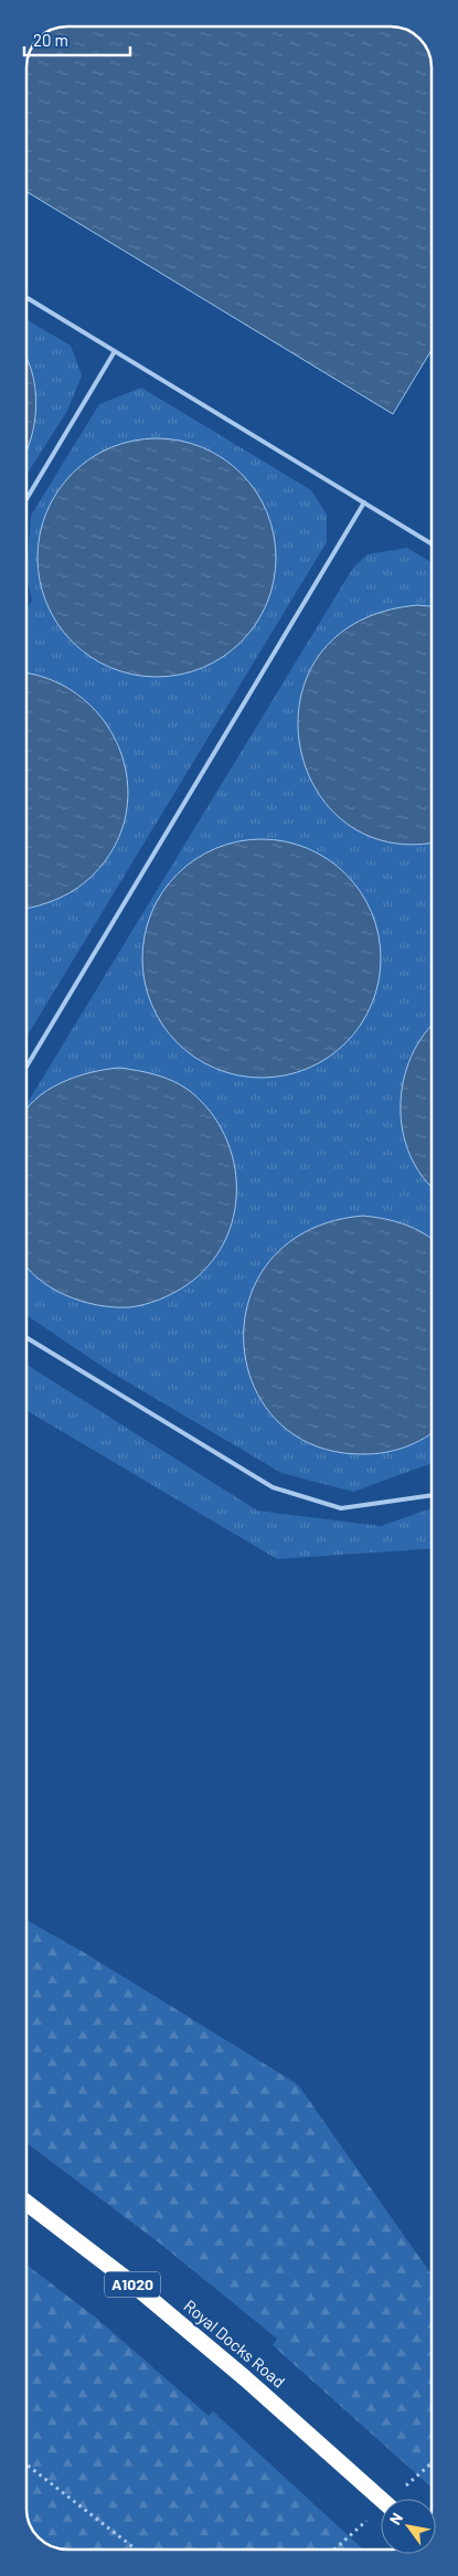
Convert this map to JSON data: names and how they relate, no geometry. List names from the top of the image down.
{
  "streets": {
    "highway": ["A1020", "Royal Docks Road"]
  },
  "scale_bar": "20 m",
  "north": "top left"
}
